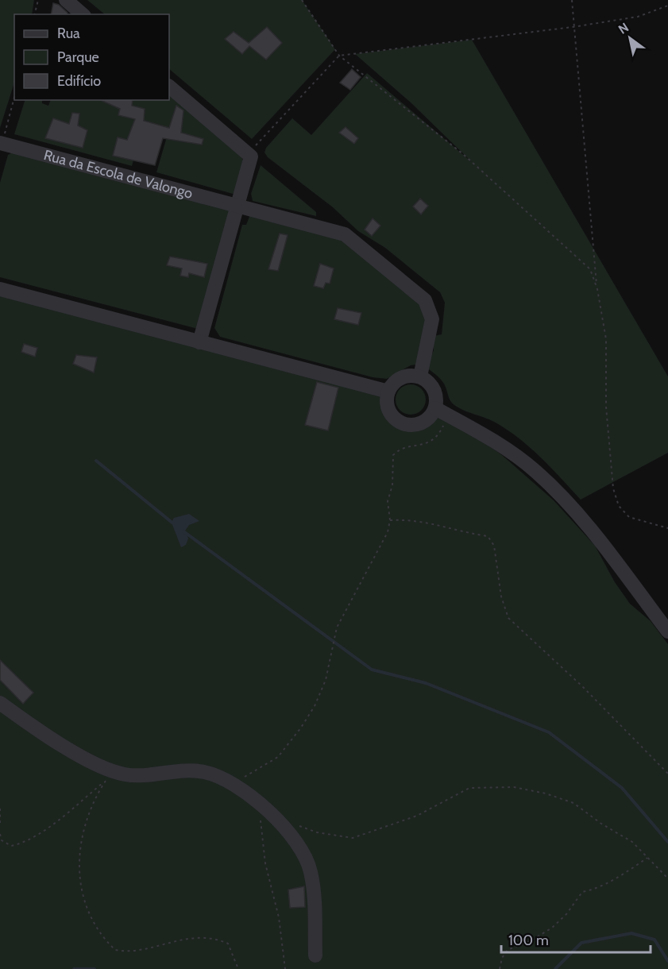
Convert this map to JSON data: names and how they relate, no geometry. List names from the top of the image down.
{
  "streets": {
    "street": ["Rua da Escola de Valongo"]
  },
  "legend": ["Rua", "Parque", "Edifício"],
  "scale_bar": "100 m",
  "north": "top left"
}
